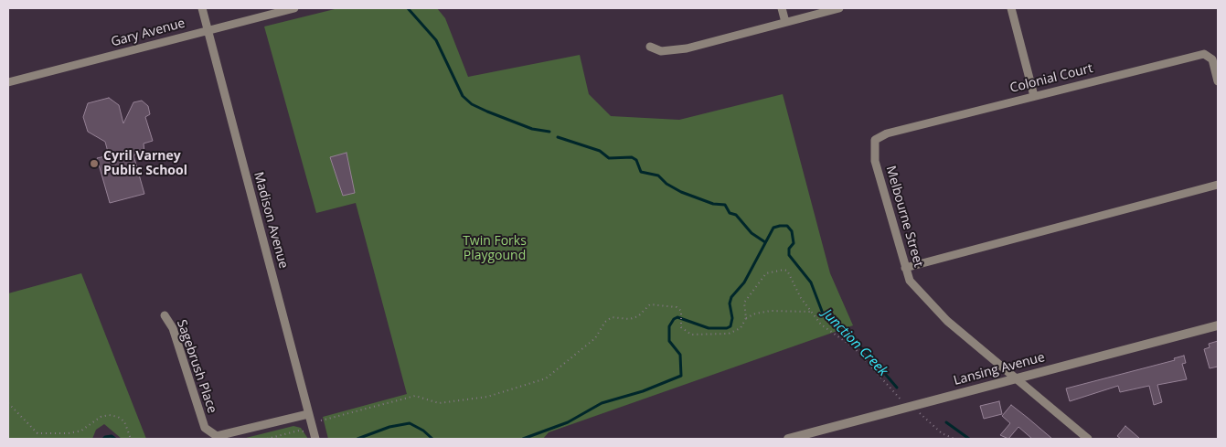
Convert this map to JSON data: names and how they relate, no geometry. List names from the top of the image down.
{
  "streets": {
    "street": [
      "Gary Avenue",
      "Colonial Court",
      "Melbourne Street",
      "Madison Avenue",
      "Sagebrush Place",
      "Lansing Avenue"
    ]
  },
  "crossings": [
    ["Gary Avenue", "Madison Avenue"],
    ["Colonial Court", "Melbourne Street"],
    ["Melbourne Street", "Lansing Avenue"],
    ["Madison Avenue", "Sagebrush Place"]
  ],
  "water": ["Junction Creek"],
  "parks": ["Twin Forks Playgound"],
  "places": ["Cyril Varney Public School"]
}
